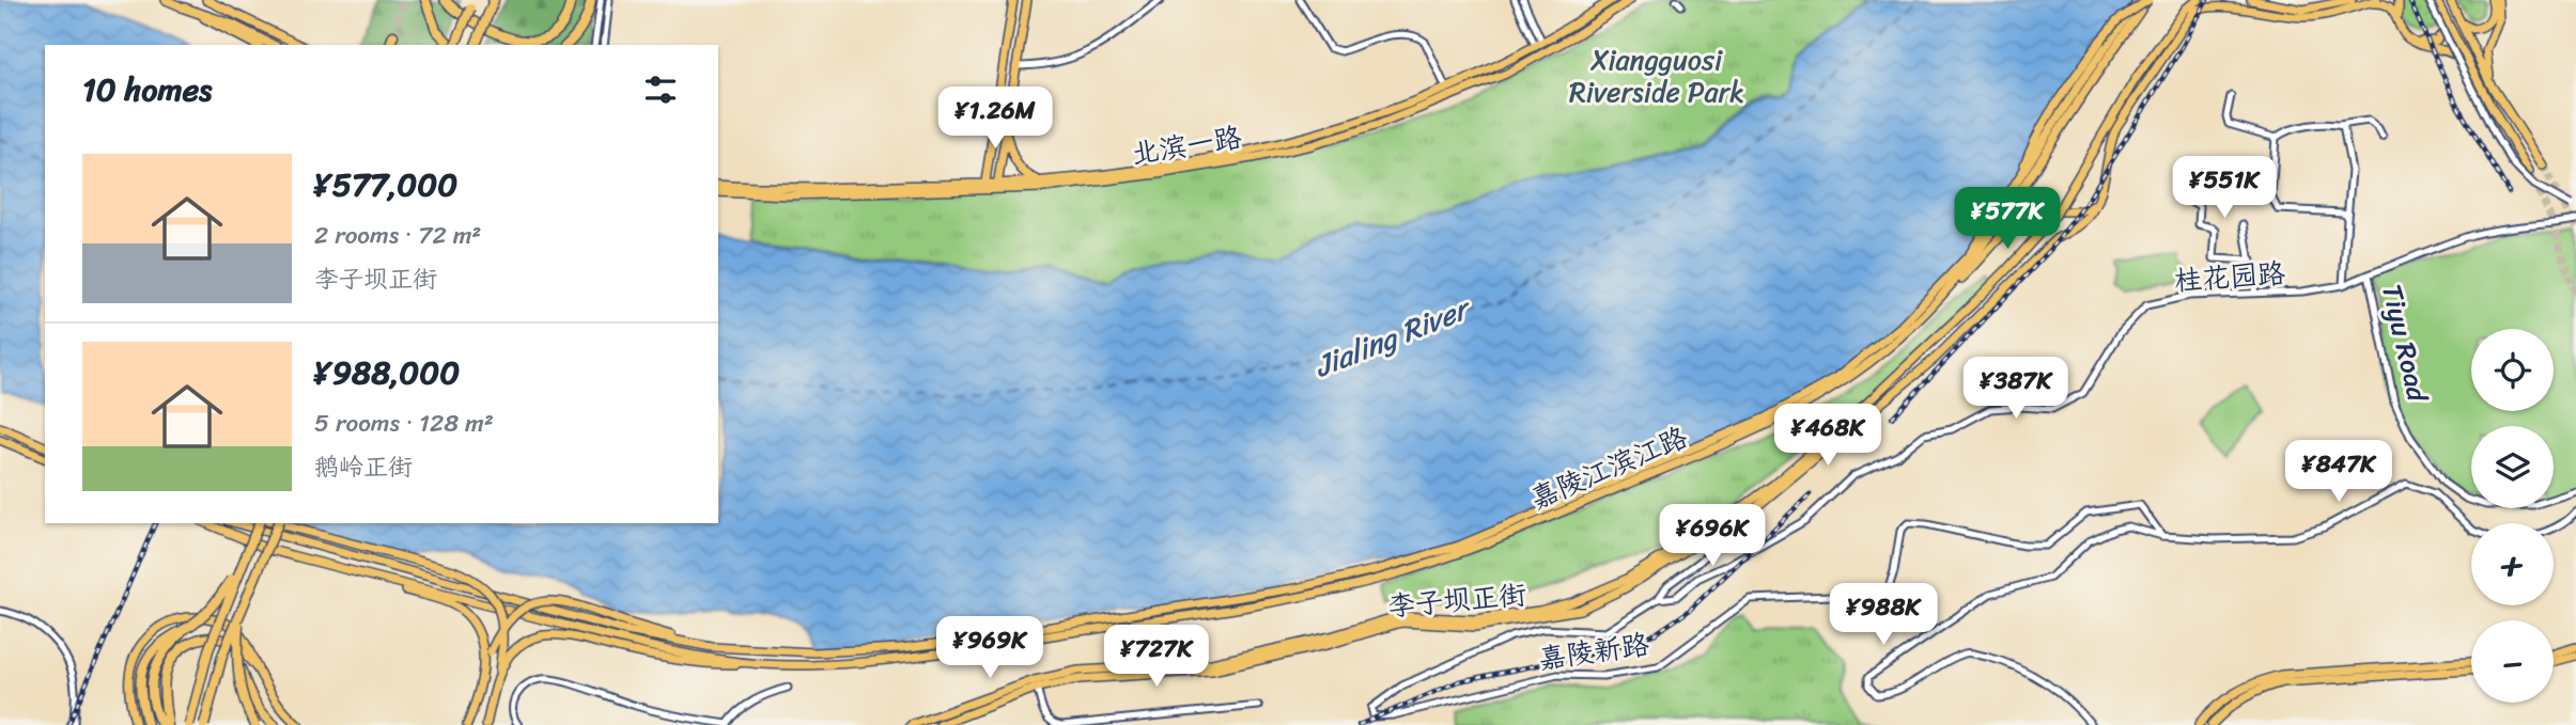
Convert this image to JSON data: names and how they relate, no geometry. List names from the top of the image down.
{
  "streets": {
    "main road": ["北滨一路", "嘉陵江滨江路", "李子坝正街"],
    "street": ["桂花园路", "Tiyu Road", "嘉陵新路"]
  },
  "crossings": [
    ["桂花园路", "Tiyu Road"],
    ["桂花园路", "嘉陵新路"],
    ["李子坝正街", "嘉陵新路"]
  ],
  "water": ["Jialing River"],
  "parks": ["Xiangguosi Riverside Park"],
  "page": {
    "heading": "10 homes",
    "price": [
      "¥1.26M",
      "¥551K",
      "¥577K",
      "¥387K",
      "¥468K",
      "¥847K",
      "¥696K",
      "¥988K",
      "¥969K",
      "¥727K"
    ],
    "list": [
      {
        "name": "¥577,000",
        "note": "2 rooms · 72 m² · 李子坝正街"
      },
      {
        "name": "¥988,000",
        "note": "5 rooms · 128 m² · 鹅岭正街"
      }
    ],
    "map_buttons": ["+", "−"]
  }
}
